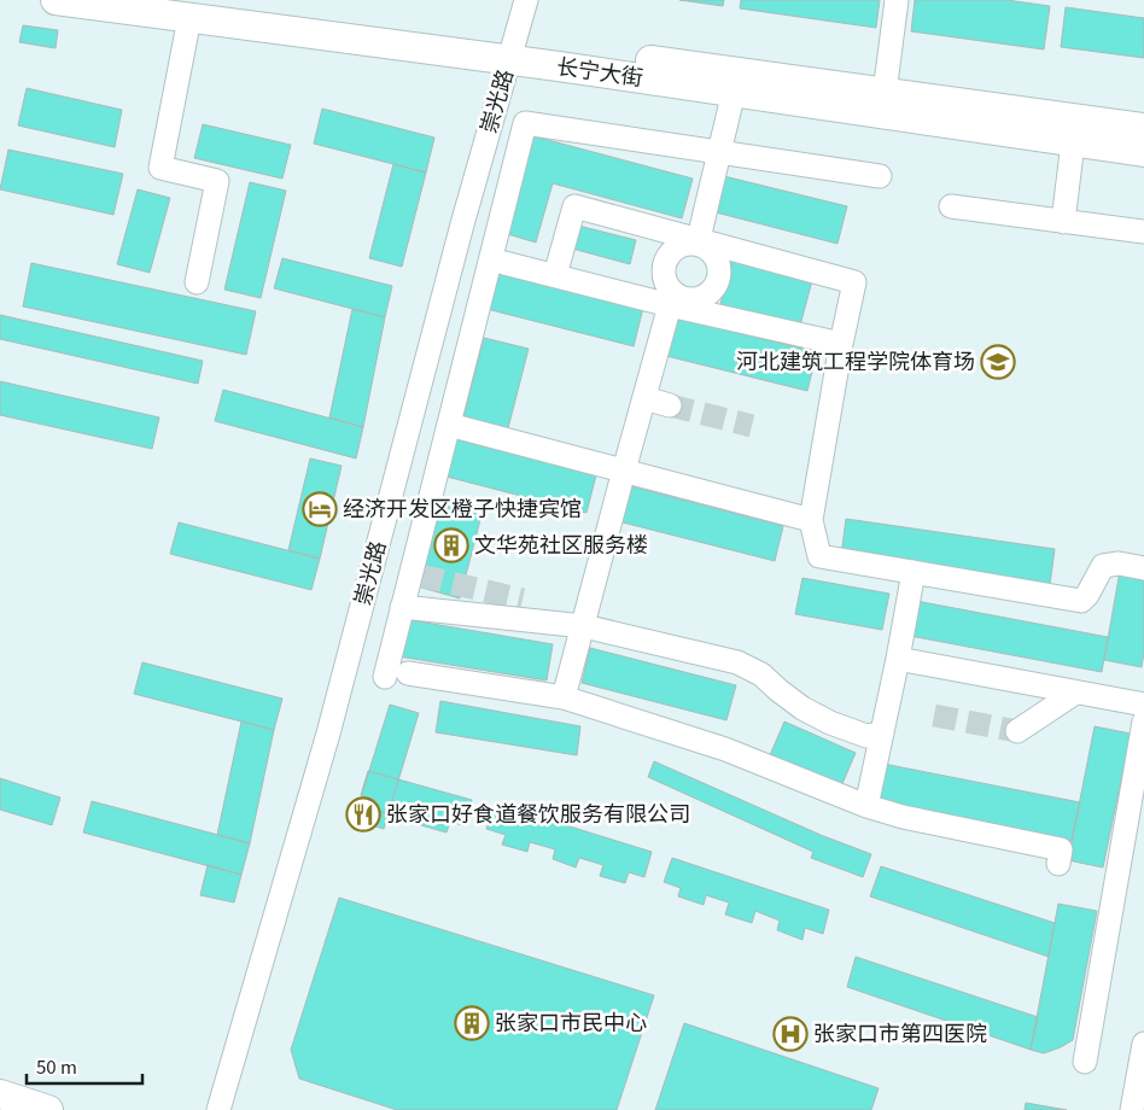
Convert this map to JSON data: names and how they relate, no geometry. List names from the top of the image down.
{
  "streets": {
    "main road": ["长宁大街"],
    "street": ["崇光路"]
  },
  "crossings": [
    ["长宁大街", "崇光路"]
  ],
  "places": {
    "school or university": ["河北建筑工程学院体育场"],
    "hotel": ["经济开发区橙子快捷宾馆"],
    "building": ["文华苑社区服务楼", "张家口市民中心"],
    "restaurant": ["张家口好食道餐饮服务有限公司"],
    "hospital": ["张家口市第四医院"]
  },
  "scale_bar": "50 m"
}
